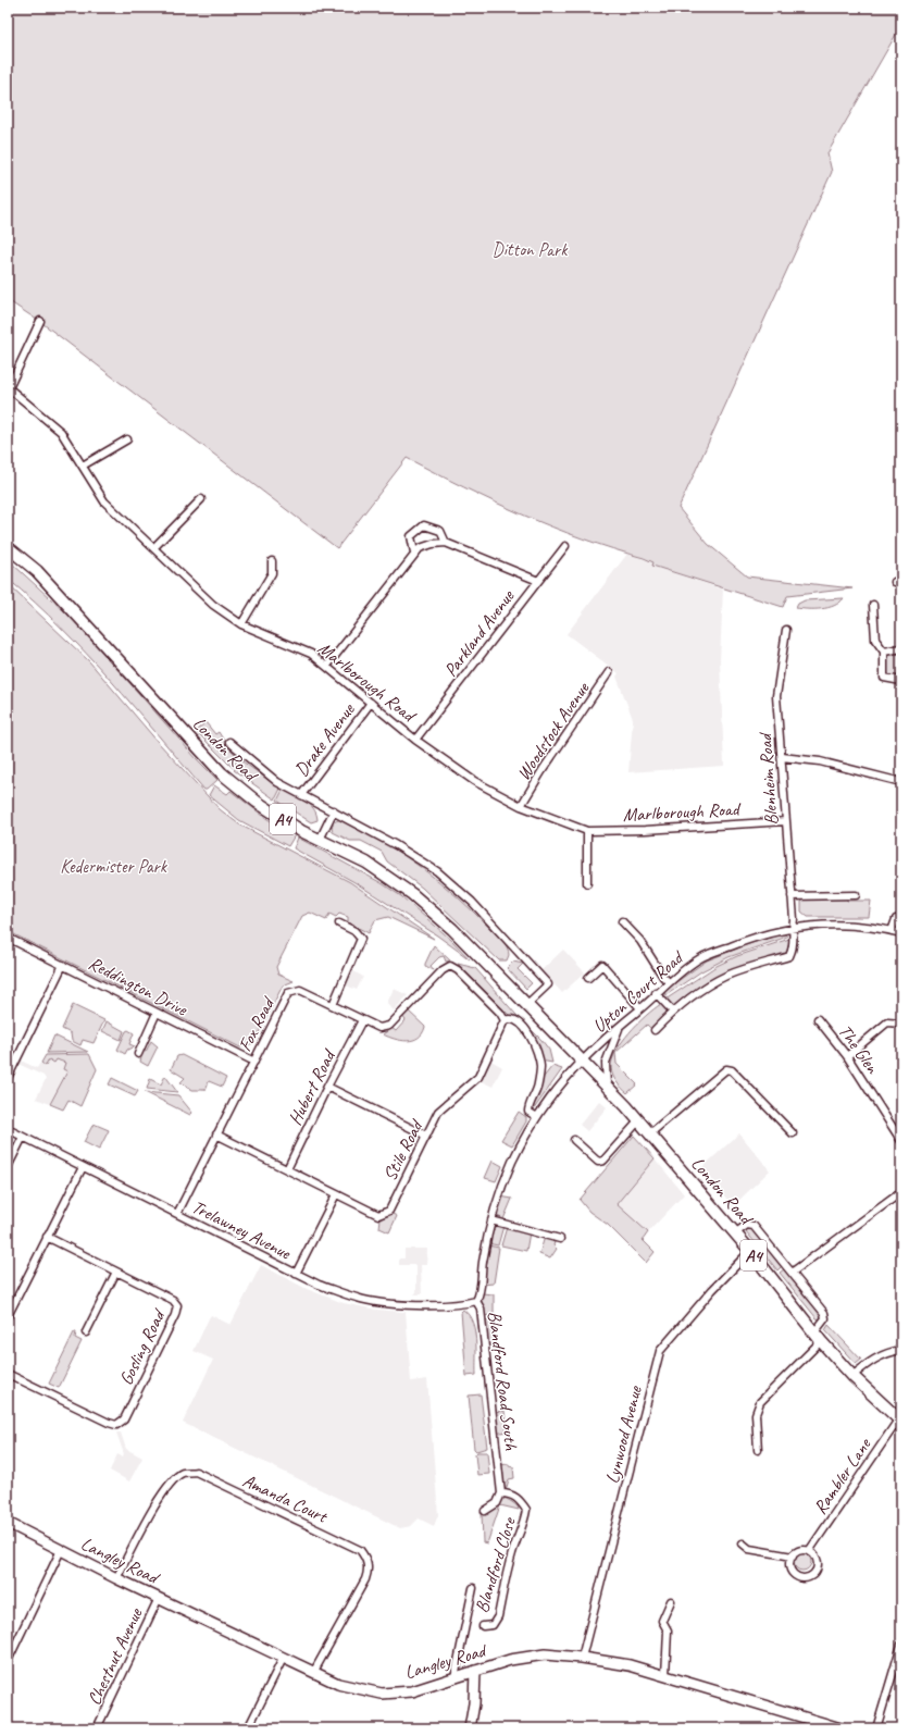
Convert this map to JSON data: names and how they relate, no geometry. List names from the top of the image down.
{
  "streets": {
    "main road": ["London Road", "A4"],
    "street": [
      "Parkland Avenue",
      "Marlborough Road",
      "Woodstock Avenue",
      "Drake Avenue",
      "Blenheim Road",
      "Reddington Drive",
      "Upton Court Road",
      "Fox Road",
      "The Glen",
      "Hubert Road",
      "Stile Road",
      "Trelawney Avenue",
      "Gosling Road",
      "Blandford Road South",
      "Lynwood Avenue",
      "Rambler Lane",
      "Amanda Court",
      "Langley Road",
      "Blandford Close",
      "Chestnut Avenue"
    ]
  },
  "crossings": [
    ["Parkland Avenue", "Marlborough Road"],
    ["Marlborough Road", "Woodstock Avenue"],
    ["Marlborough Road", "Drake Avenue"],
    ["Marlborough Road", "Blenheim Road"],
    ["Drake Avenue", "London Road"],
    ["London Road", "Upton Court Road"],
    ["London Road", "Blandford Road South"],
    ["London Road", "Lynwood Avenue"],
    ["London Road", "Rambler Lane"],
    ["Blenheim Road", "Upton Court Road"],
    ["Reddington Drive", "Fox Road"],
    ["Upton Court Road", "Blandford Road South"],
    ["Fox Road", "Hubert Road"],
    ["Fox Road", "Stile Road"],
    ["Fox Road", "Trelawney Avenue"],
    ["Hubert Road", "Stile Road"],
    ["Trelawney Avenue", "Blandford Road South"],
    ["Blandford Road South", "Blandford Close"],
    ["Lynwood Avenue", "Langley Road"],
    ["Amanda Court", "Langley Road"],
    ["Langley Road", "Chestnut Avenue"]
  ],
  "parks": ["Ditton Park", "Kedermister Park"]
}
